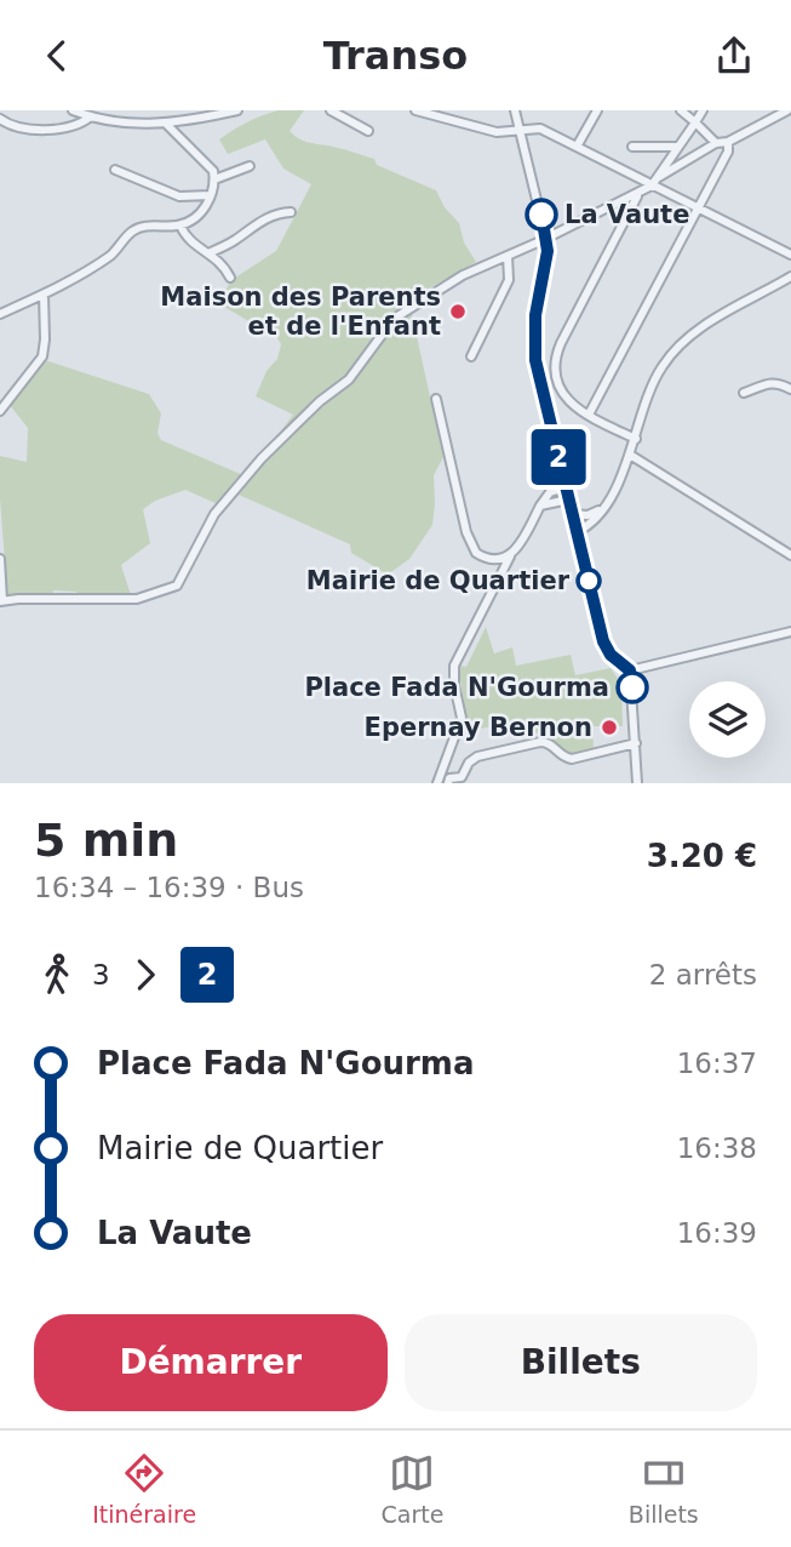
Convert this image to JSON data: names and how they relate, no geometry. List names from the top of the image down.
{
  "places": [
    "La Vaute",
    "Maison des Parents et de l'Enfant",
    "Mairie de Quartier",
    "Place Fada N'Gourma",
    "Epernay Bernon"
  ],
  "lines": ["bus line 2"],
  "page": {
    "header": "Transo",
    "on_map": "2",
    "heading": ["5 min", "16:34 – 16:39 · Bus", "3.20 €"],
    "legs": ["3", "2", "2 arrêts"],
    "list": [
      {
        "name": "Place Fada N'Gourma",
        "value": "16:37"
      },
      {
        "name": "Mairie de Quartier",
        "value": "16:38"
      },
      {
        "name": "La Vaute",
        "value": "16:39"
      }
    ],
    "buttons": ["Démarrer", "Billets"],
    "tabs": ["Itinéraire", "Carte", "Billets"]
  }
}
